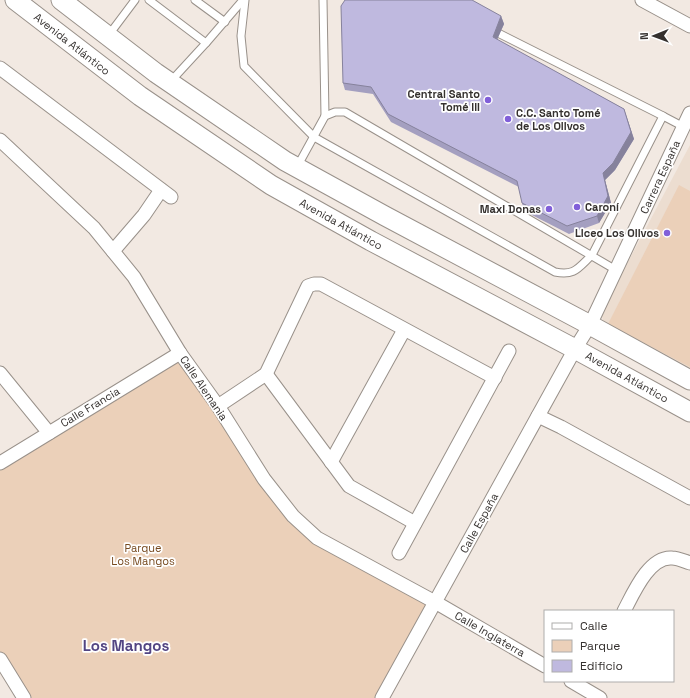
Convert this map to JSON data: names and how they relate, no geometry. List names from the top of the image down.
{
  "streets": {
    "main road": ["Avenida Atlántico"],
    "street": [
      "Carrera España",
      "Calle Alemania",
      "Calle Francia",
      "Calle España",
      "Calle Inglaterra"
    ]
  },
  "crossings": [
    ["Avenida Atlántico", "Carrera España"],
    ["Avenida Atlántico", "Calle España"],
    ["Carrera España", "Calle España"],
    ["Calle Alemania", "Calle Francia"],
    ["Calle Alemania", "Calle España"],
    ["Calle Alemania", "Calle Inglaterra"],
    ["Calle España", "Calle Inglaterra"]
  ],
  "districts": ["Los Mangos"],
  "parks": ["Parque Los Mangos"],
  "places": [
    "Central Santo Tomé III",
    "C.C. Santo Tomé de Los Olivos",
    "Caroní",
    "Maxi Donas",
    "Liceo Los Olivos"
  ],
  "legend": ["Calle", "Parque", "Edificio"],
  "north": "left"
}
